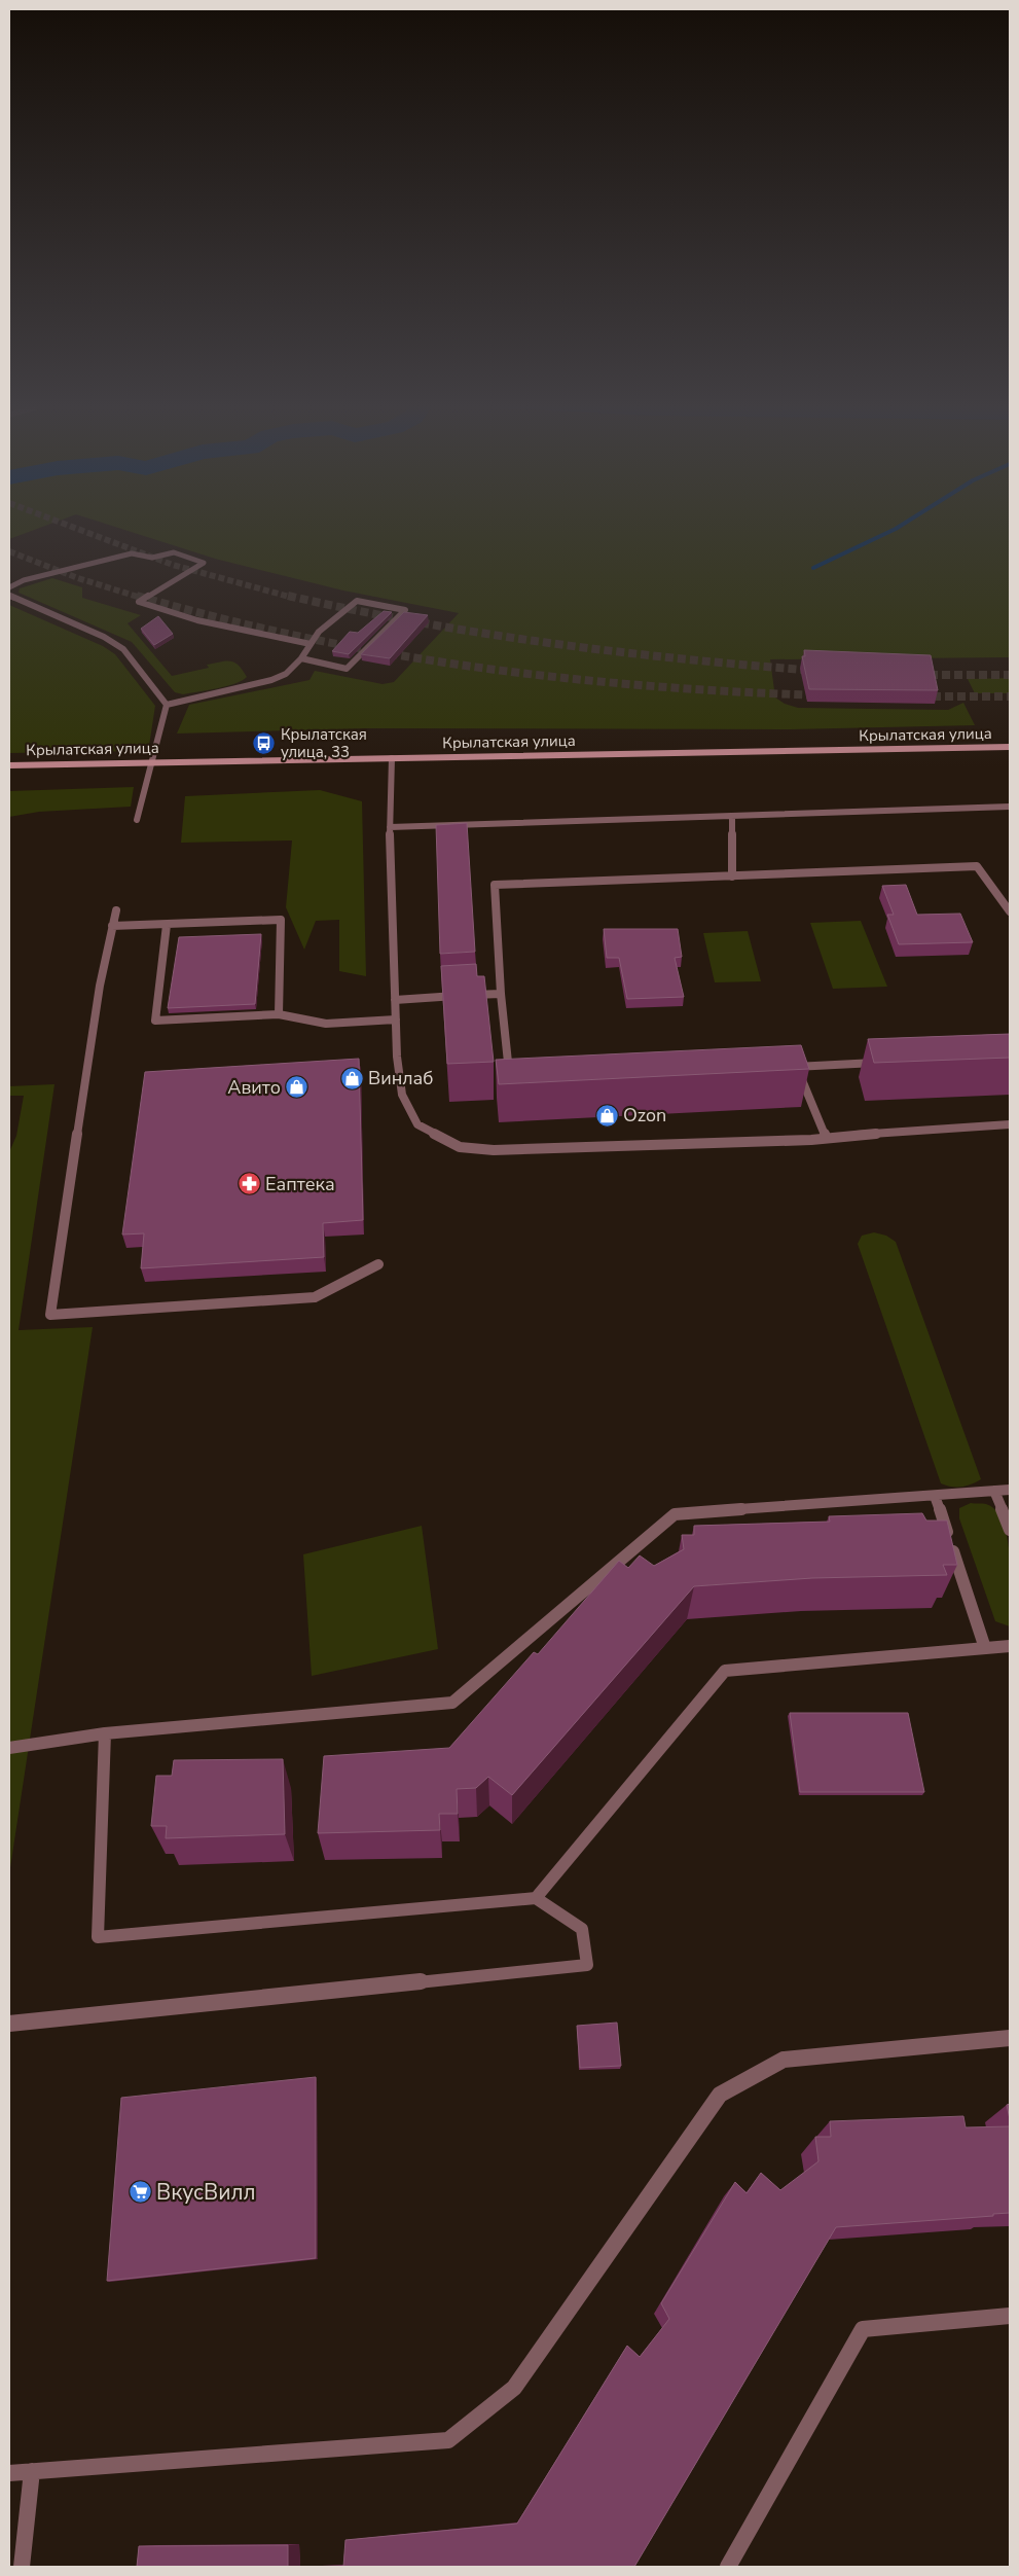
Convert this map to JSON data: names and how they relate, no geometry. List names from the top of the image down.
{
  "streets": {
    "main road": ["Крылатская улица"]
  },
  "places": {
    "bus stop": ["Крылатская улица, 33"],
    "shop": ["Винлаб", "Авито", "Ozon"],
    "pharmacy": ["Еаптека"],
    "supermarket": ["ВкусВилл"]
  }
}
